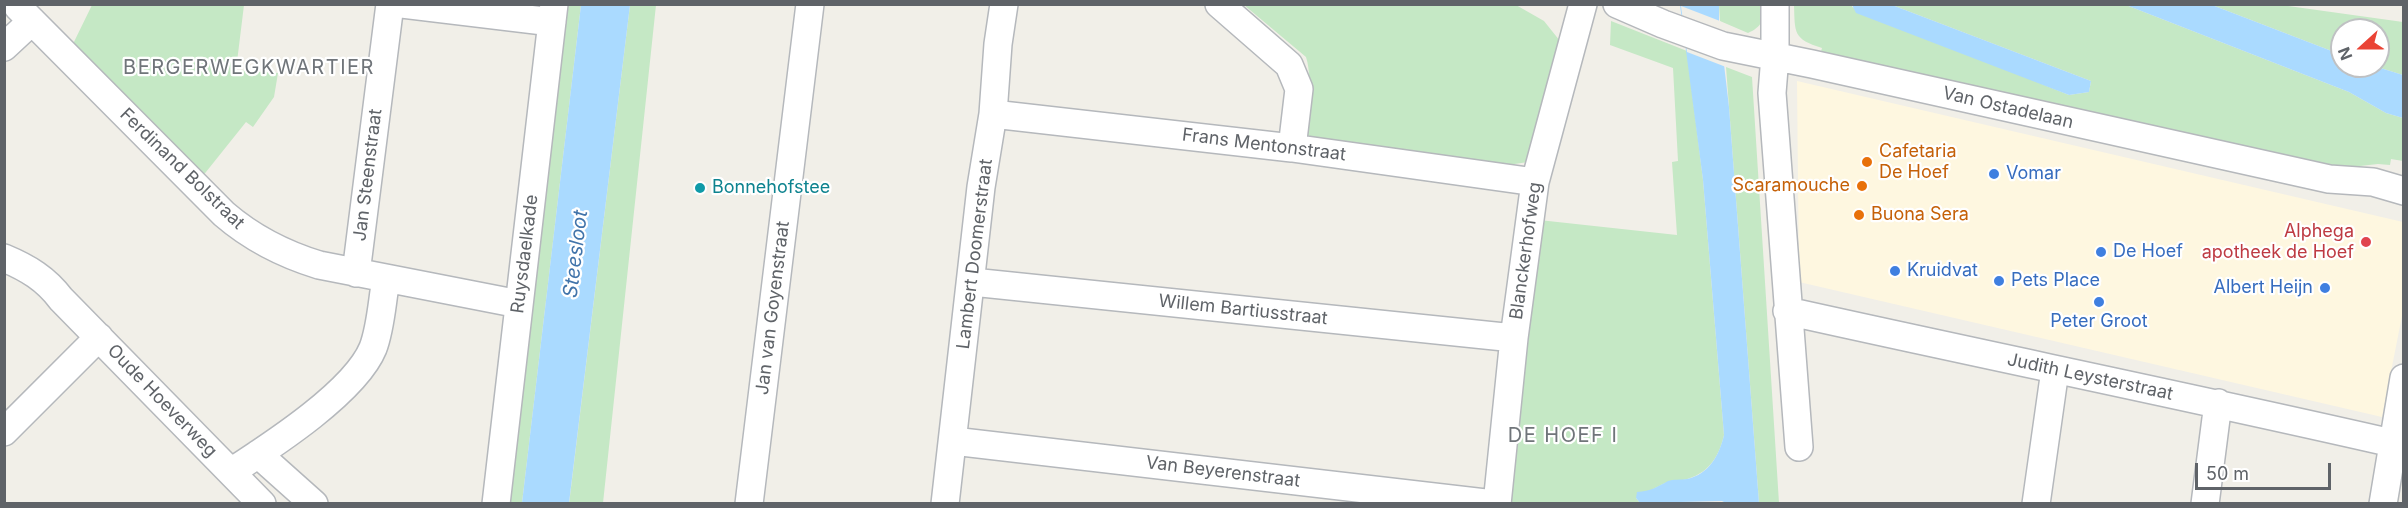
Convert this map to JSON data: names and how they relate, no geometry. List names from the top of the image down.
{
  "streets": {
    "street": [
      "Van Ostadelaan",
      "Frans Mentonstraat",
      "Ferdinand Bolstraat",
      "Jan Steenstraat",
      "Blanckerhofweg",
      "Ruysdaelkade",
      "Lambert Doomerstraat",
      "Jan van Goyenstraat",
      "Willem Bartiusstraat",
      "Judith Leysterstraat",
      "Oude Hoeverweg",
      "Van Beyerenstraat"
    ]
  },
  "crossings": [
    ["Frans Mentonstraat", "Blanckerhofweg"],
    ["Frans Mentonstraat", "Lambert Doomerstraat"],
    ["Ferdinand Bolstraat", "Jan Steenstraat"],
    ["Ferdinand Bolstraat", "Ruysdaelkade"],
    ["Blanckerhofweg", "Willem Bartiusstraat"],
    ["Blanckerhofweg", "Van Beyerenstraat"],
    ["Lambert Doomerstraat", "Willem Bartiusstraat"],
    ["Lambert Doomerstraat", "Van Beyerenstraat"]
  ],
  "districts": ["BERGERWEGKWARTIER", "DE HOEF I"],
  "water": ["Steesloot"],
  "places": [
    "Cafetaria De Hoef",
    "Vomar",
    "Scaramouche",
    "Bonnehofstee",
    "Buona Sera",
    "Alphega apotheek de Hoef",
    "De Hoef",
    "Kruidvat",
    "Pets Place",
    "Albert Heijn",
    "Peter Groot"
  ],
  "scale_bar": "50 m",
  "north": "left"
}
